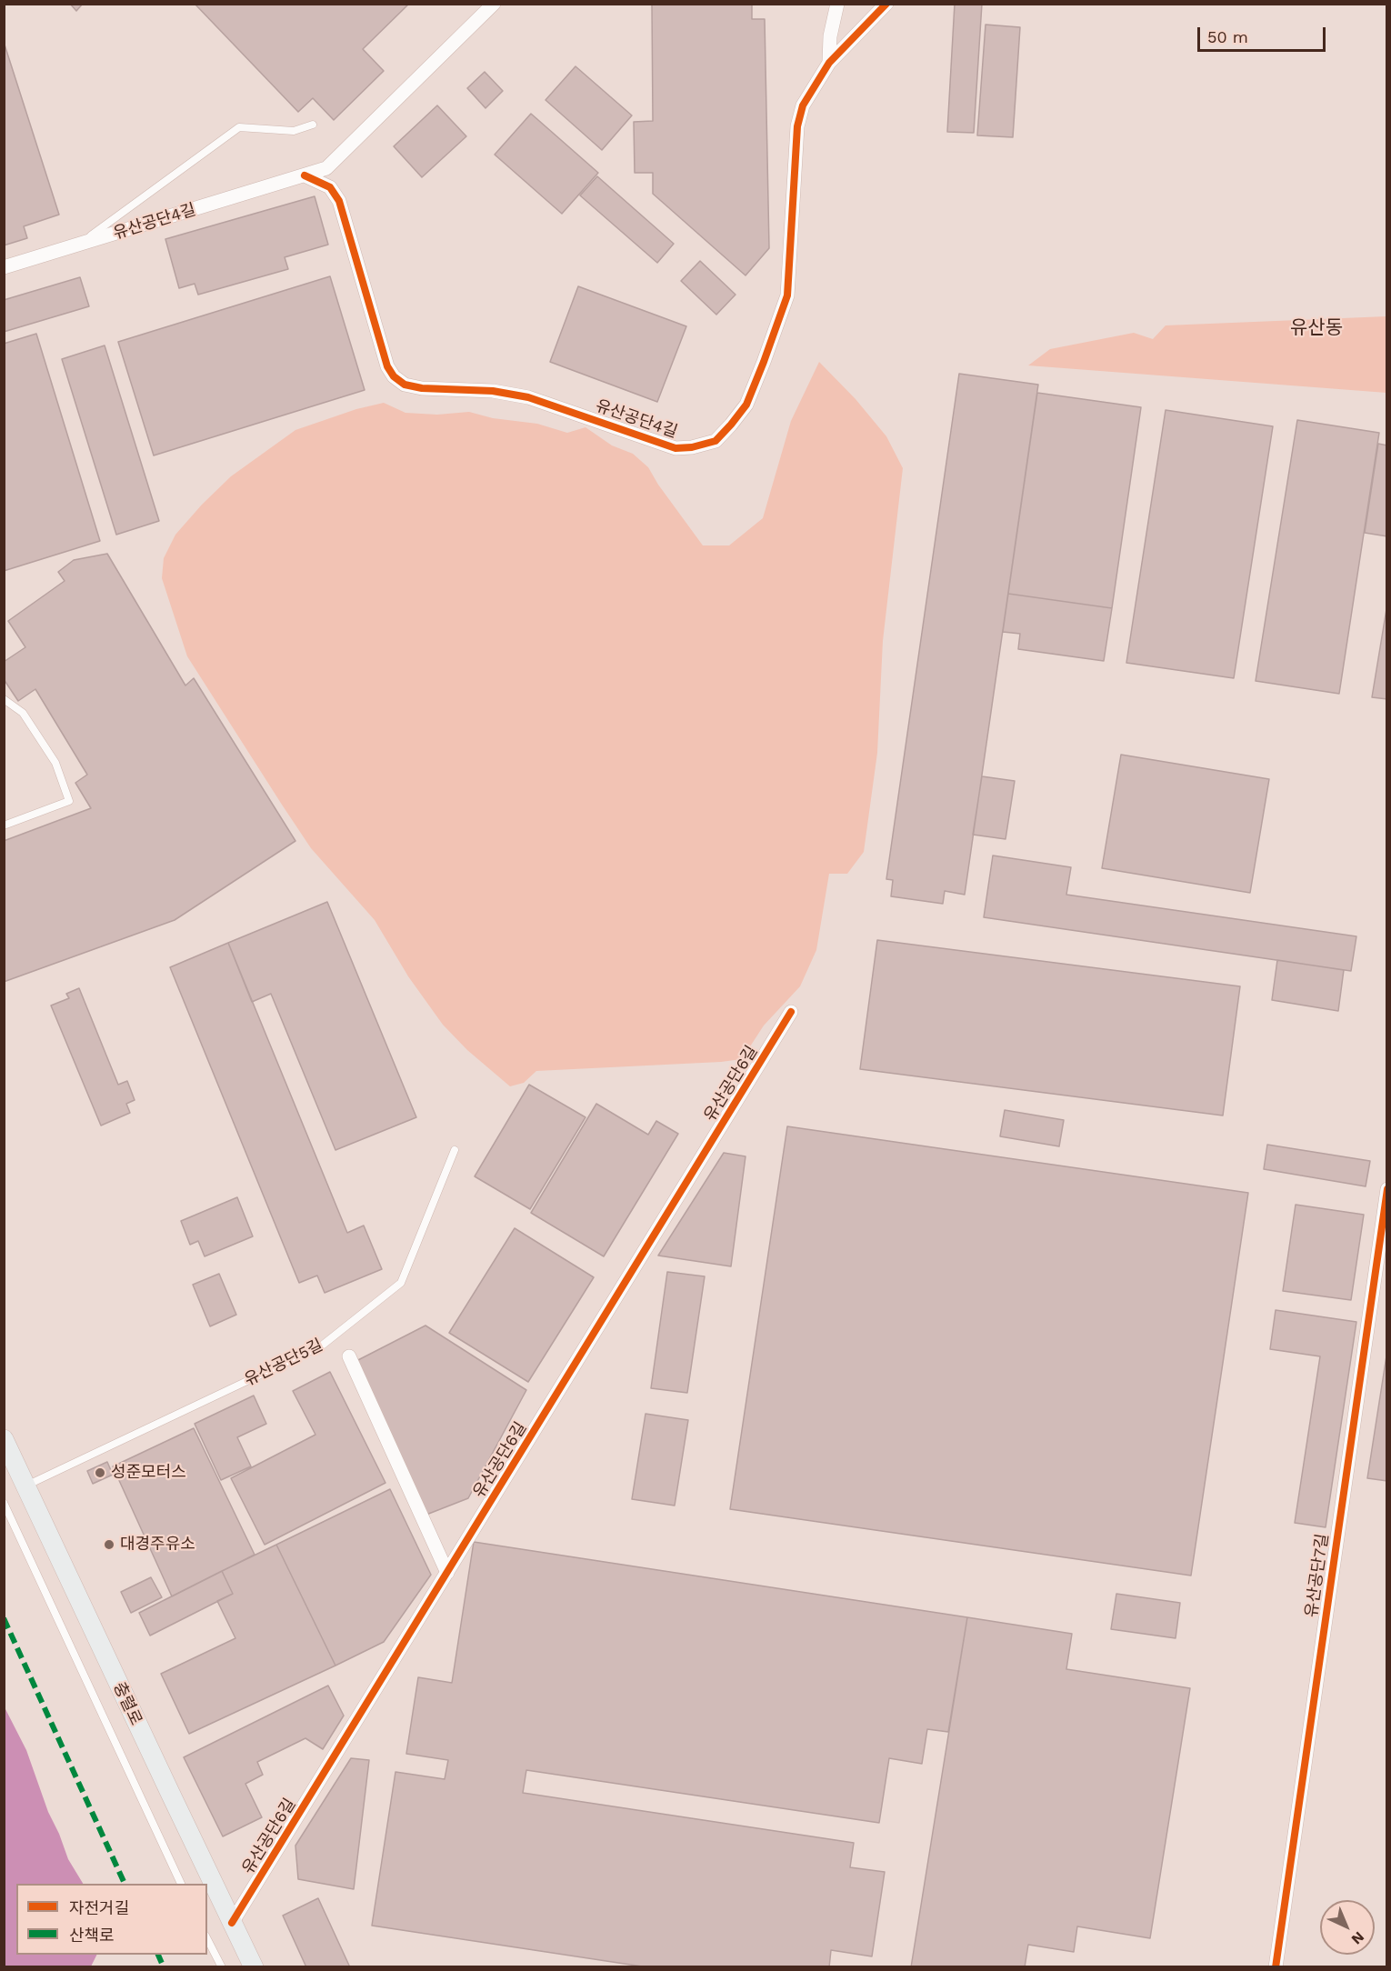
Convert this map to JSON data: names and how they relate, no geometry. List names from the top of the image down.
{
  "streets": {
    "main road": ["충렬로"],
    "street": ["유산공단4길", "유산공단6길", "유산공단7길"],
    "lane": ["유산공단5길"]
  },
  "crossings": [
    ["유산공단6길", "충렬로"],
    ["유산공단5길", "충렬로"]
  ],
  "districts": ["유산동"],
  "places": ["성준모터스", "대경주유소"],
  "legend": ["자전거길", "산책로"],
  "scale_bar": "50 m",
  "north": "bottom right"
}
